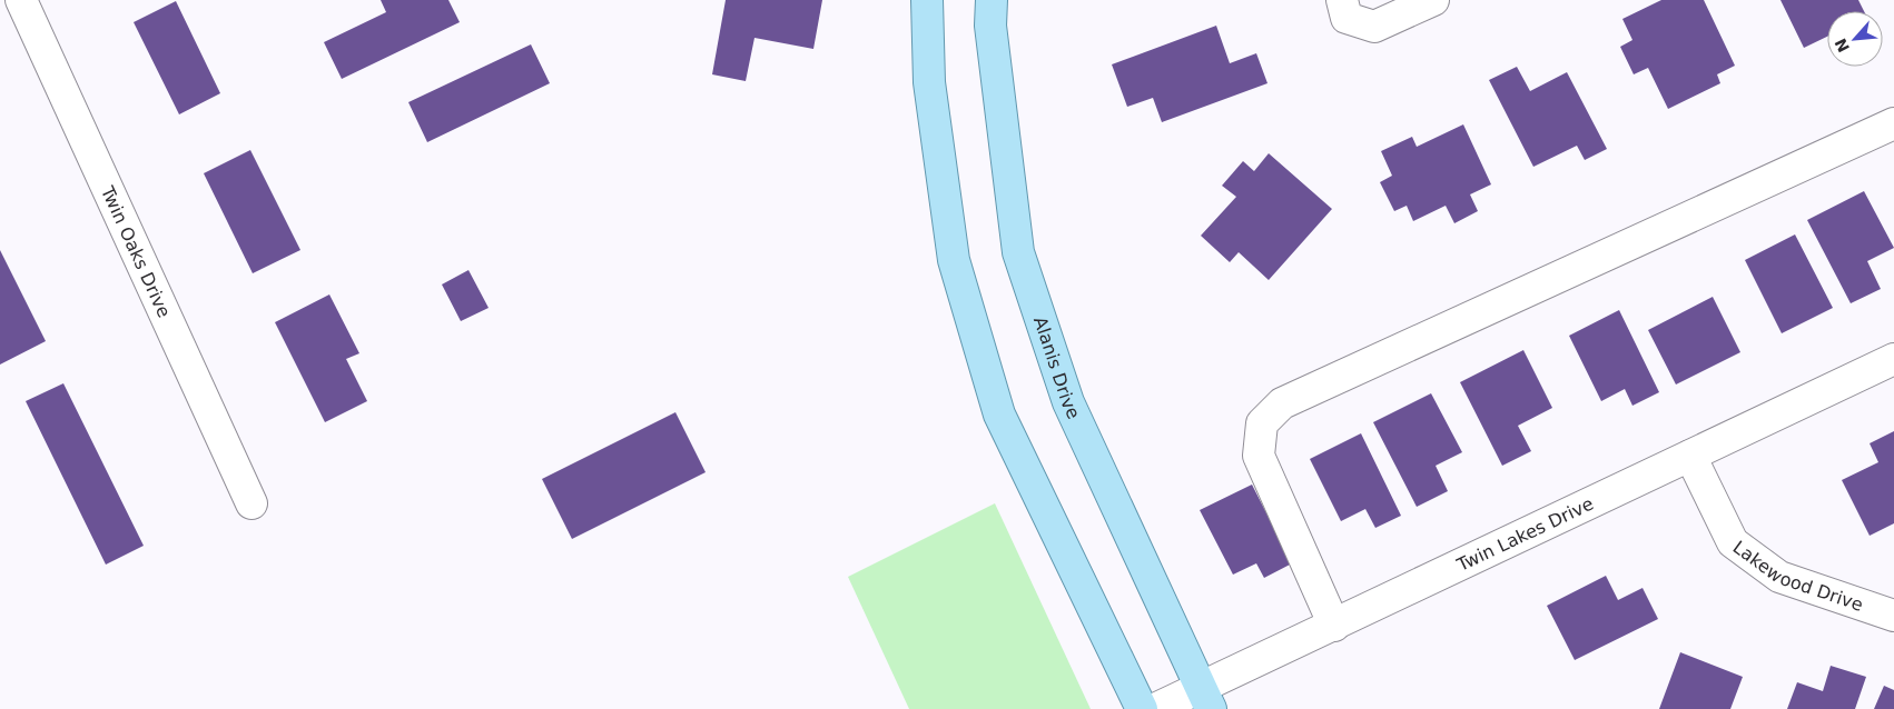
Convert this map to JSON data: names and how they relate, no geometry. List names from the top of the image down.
{
  "streets": {
    "main road": ["Alanis Drive"],
    "street": ["Twin Oaks Drive", "Twin Lakes Drive", "Lakewood Drive"]
  },
  "crossings": [
    ["Alanis Drive", "Twin Lakes Drive"],
    ["Twin Lakes Drive", "Lakewood Drive"]
  ],
  "north": "bottom left"
}
